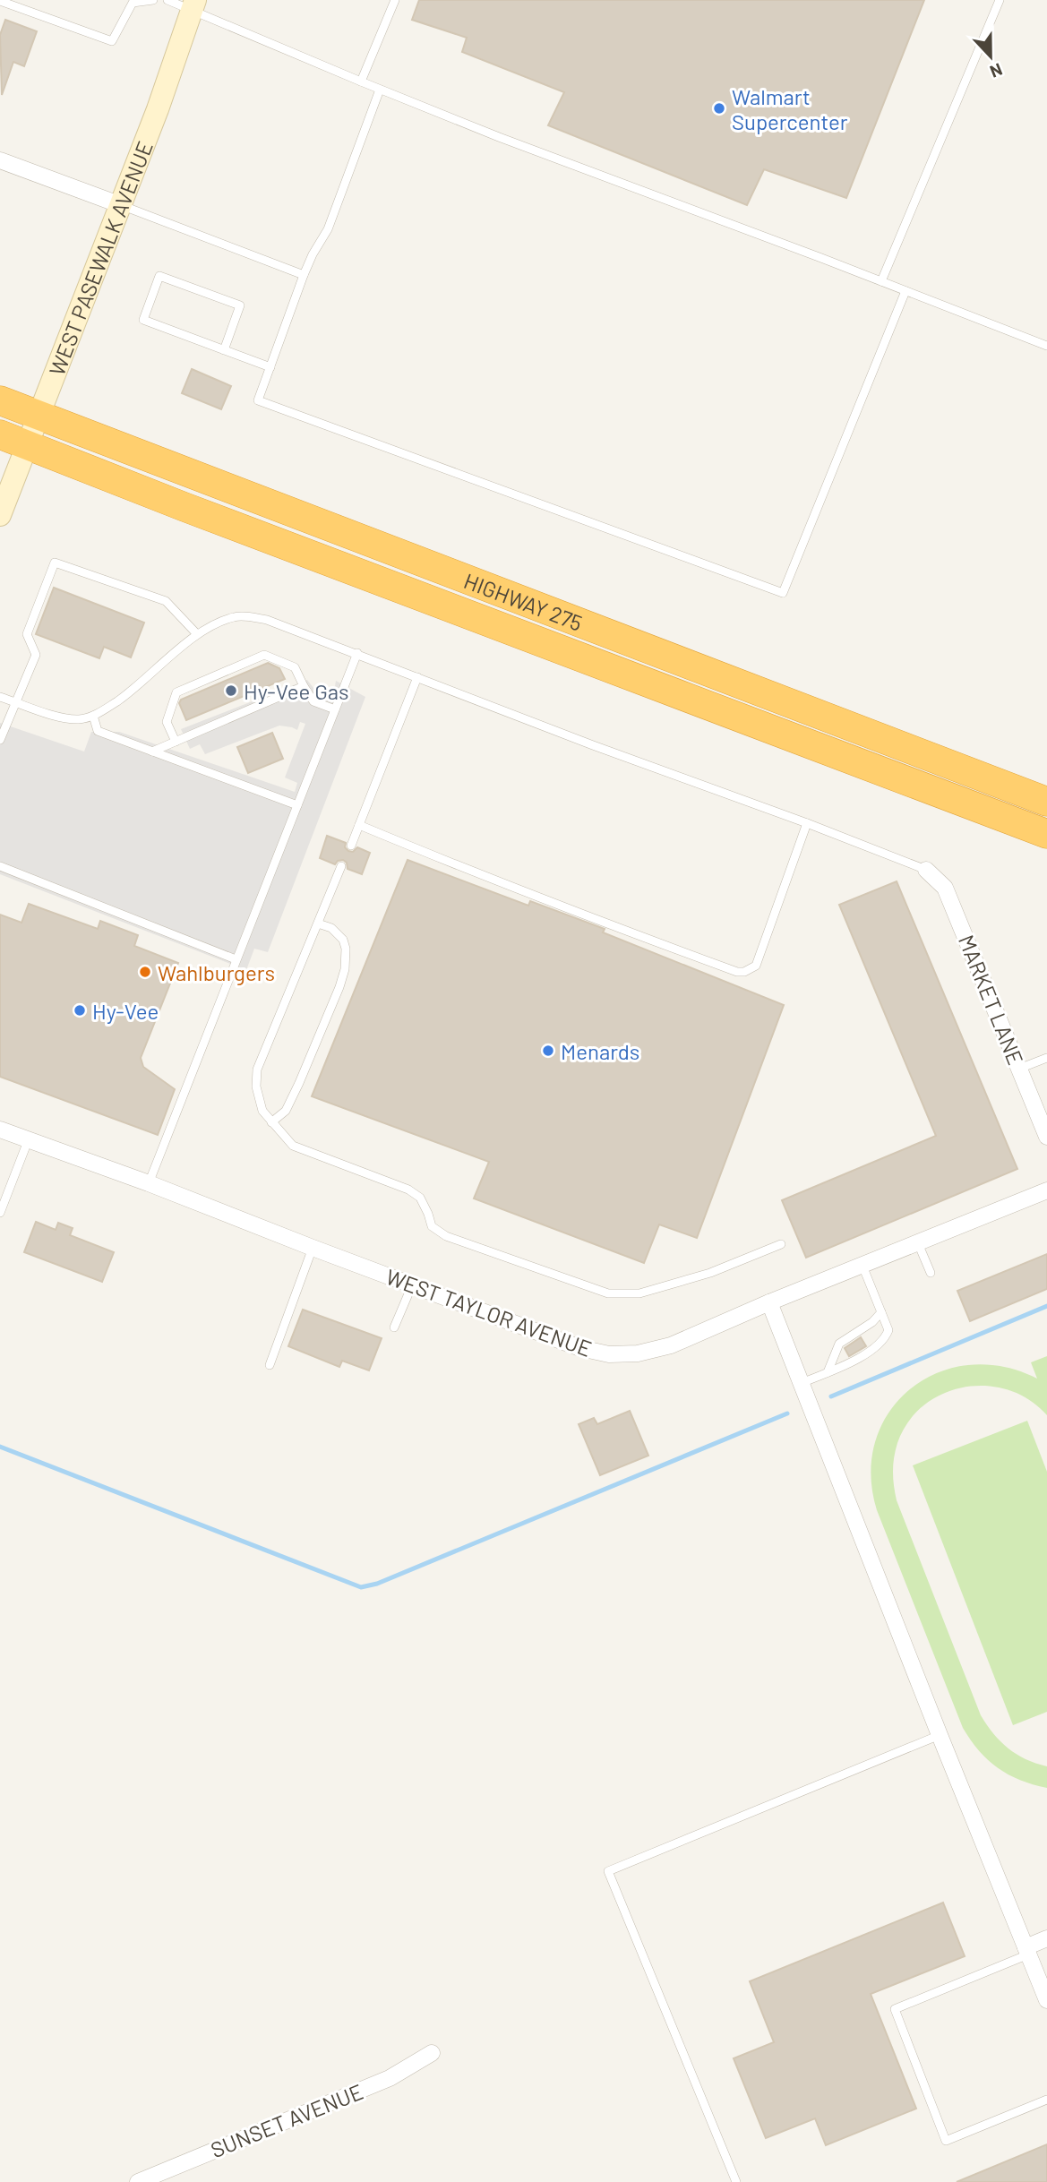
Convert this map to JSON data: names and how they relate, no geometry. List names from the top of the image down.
{
  "streets": {
    "highway": ["HIGHWAY 275"],
    "street": [
      "WEST PASEWALK AVENUE",
      "MARKET LANE",
      "WEST TAYLOR AVENUE",
      "SUNSET AVENUE"
    ]
  },
  "crossings": [
    ["WEST PASEWALK AVENUE", "HIGHWAY 275"]
  ],
  "places": [
    "Walmart Supercenter",
    "Hy-Vee Gas",
    "Wahlburgers",
    "Hy-Vee",
    "Menards"
  ],
  "north": "bottom"
}
